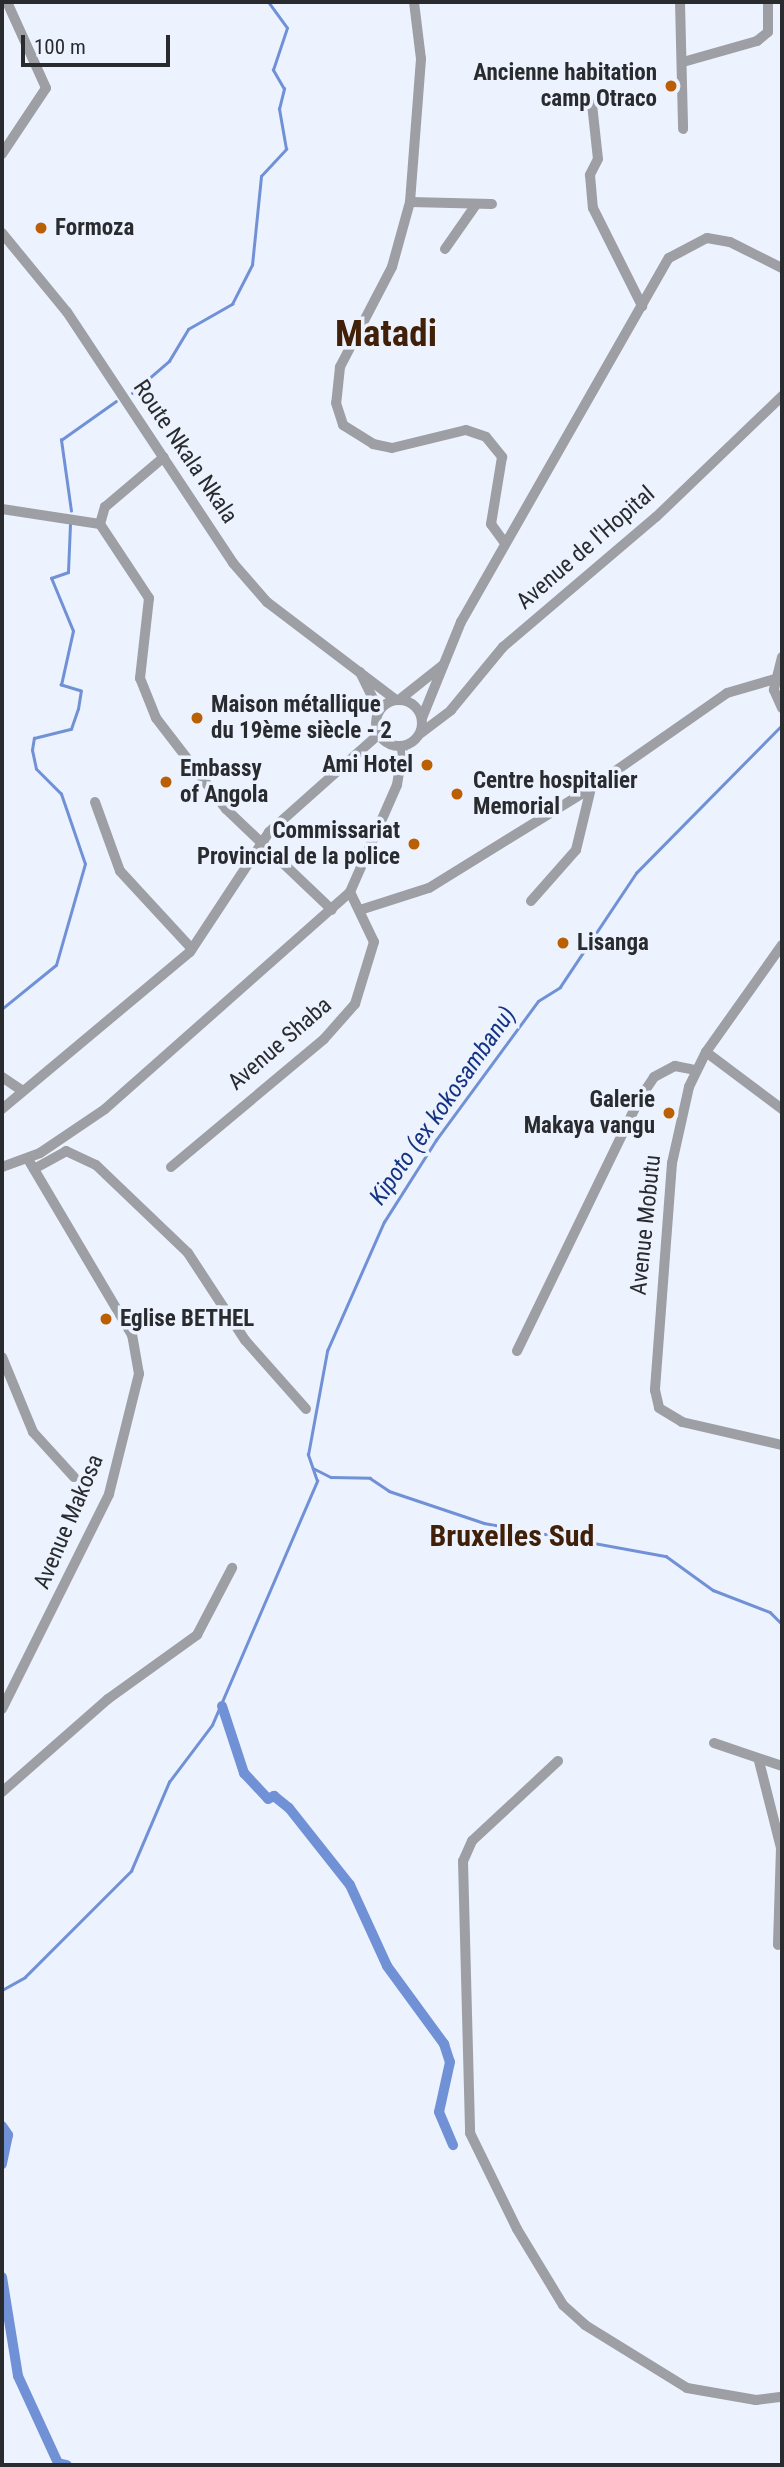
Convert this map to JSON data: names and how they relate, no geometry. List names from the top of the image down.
{
  "streets": {
    "street": [
      "Route Nkala Nkala",
      "Avenue de l'Hopital",
      "Avenue Shaba",
      "Avenue Mobutu",
      "Avenue Makosa"
    ]
  },
  "crossings": [
    ["Route Nkala Nkala", "Avenue de l'Hopital"]
  ],
  "districts": ["Matadi", "Bruxelles Sud"],
  "water": ["Kipoto (ex kokosambanu)"],
  "places": [
    "Ancienne habitation camp Otraco",
    "Formoza",
    "Maison métallique du 19ème siècle - 2",
    "Ami Hotel",
    "Embassy of Angola",
    "Centre hospitalier Memorial",
    "Commissariat Provincial de la police",
    "Lisanga",
    "Galerie Makaya vangu",
    "Eglise BETHEL"
  ],
  "scale_bar": "100 m"
}
